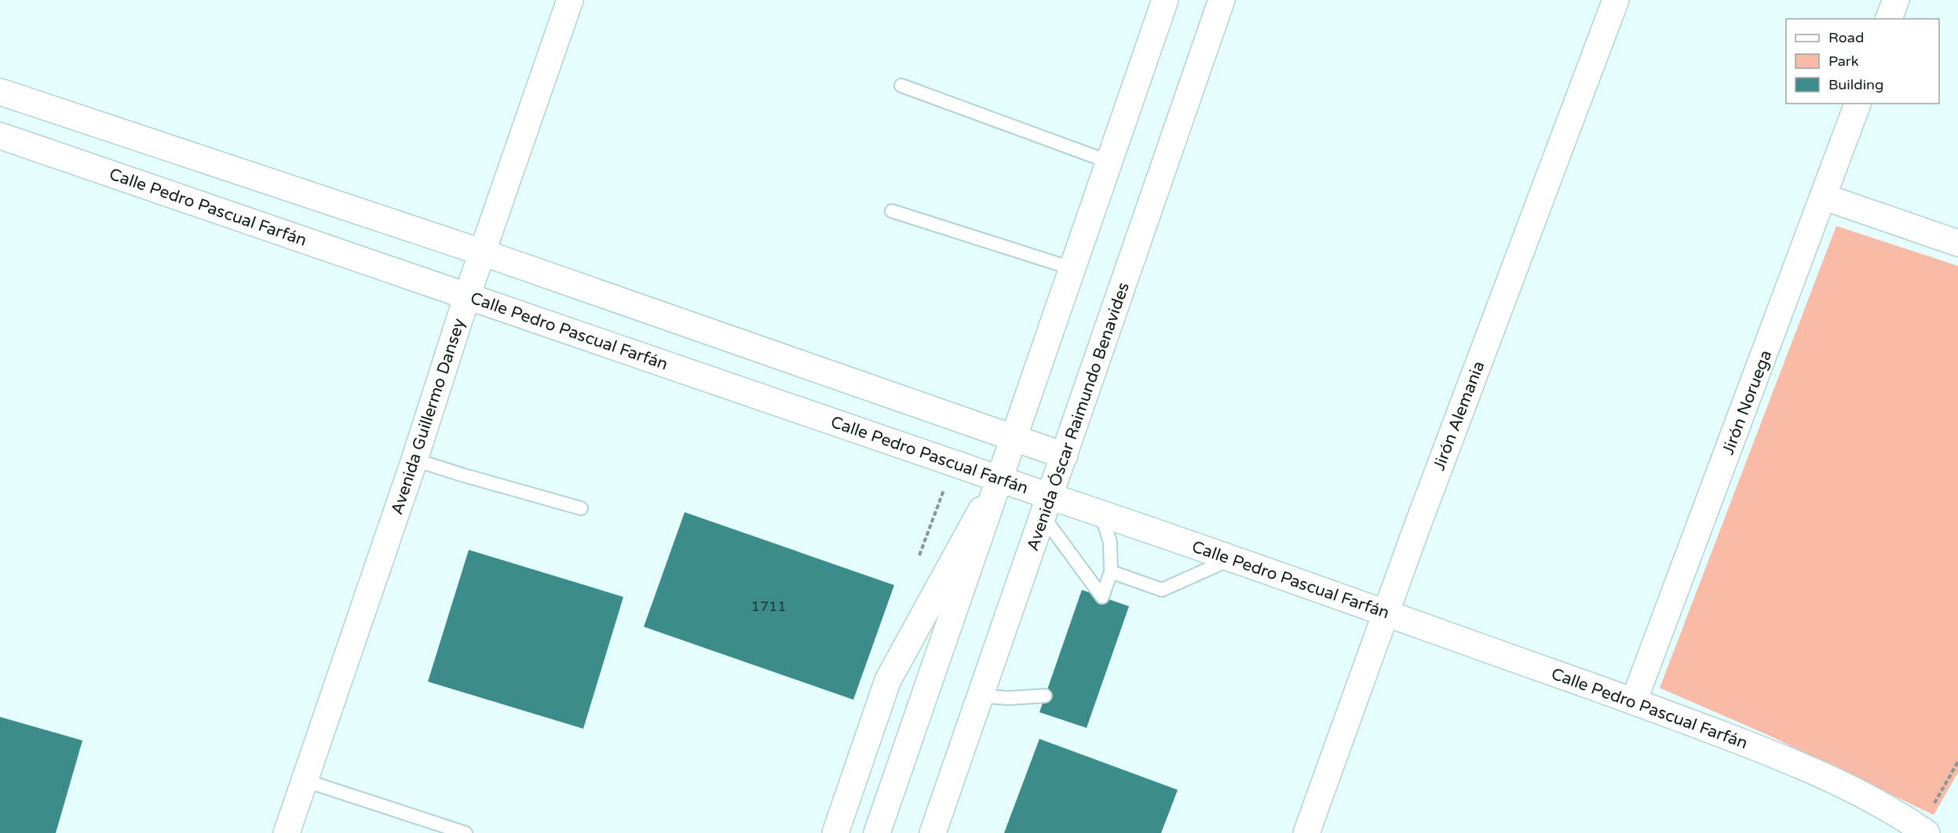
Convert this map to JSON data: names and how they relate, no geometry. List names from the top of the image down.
{
  "streets": {
    "main road": [
      "Calle Pedro Pascual Farfán",
      "Jirón Noruega",
      "Jirón Alemania",
      "Avenida Guillermo Dansey",
      "Avenida Óscar Raimundo Benavides"
    ]
  },
  "crossings": [
    ["Calle Pedro Pascual Farfán", "Jirón Noruega"],
    ["Calle Pedro Pascual Farfán", "Jirón Alemania"],
    ["Calle Pedro Pascual Farfán", "Avenida Guillermo Dansey"],
    ["Calle Pedro Pascual Farfán", "Avenida Óscar Raimundo Benavides"]
  ],
  "house_numbers": ["1711"],
  "legend": ["Road", "Park", "Building"]
}
